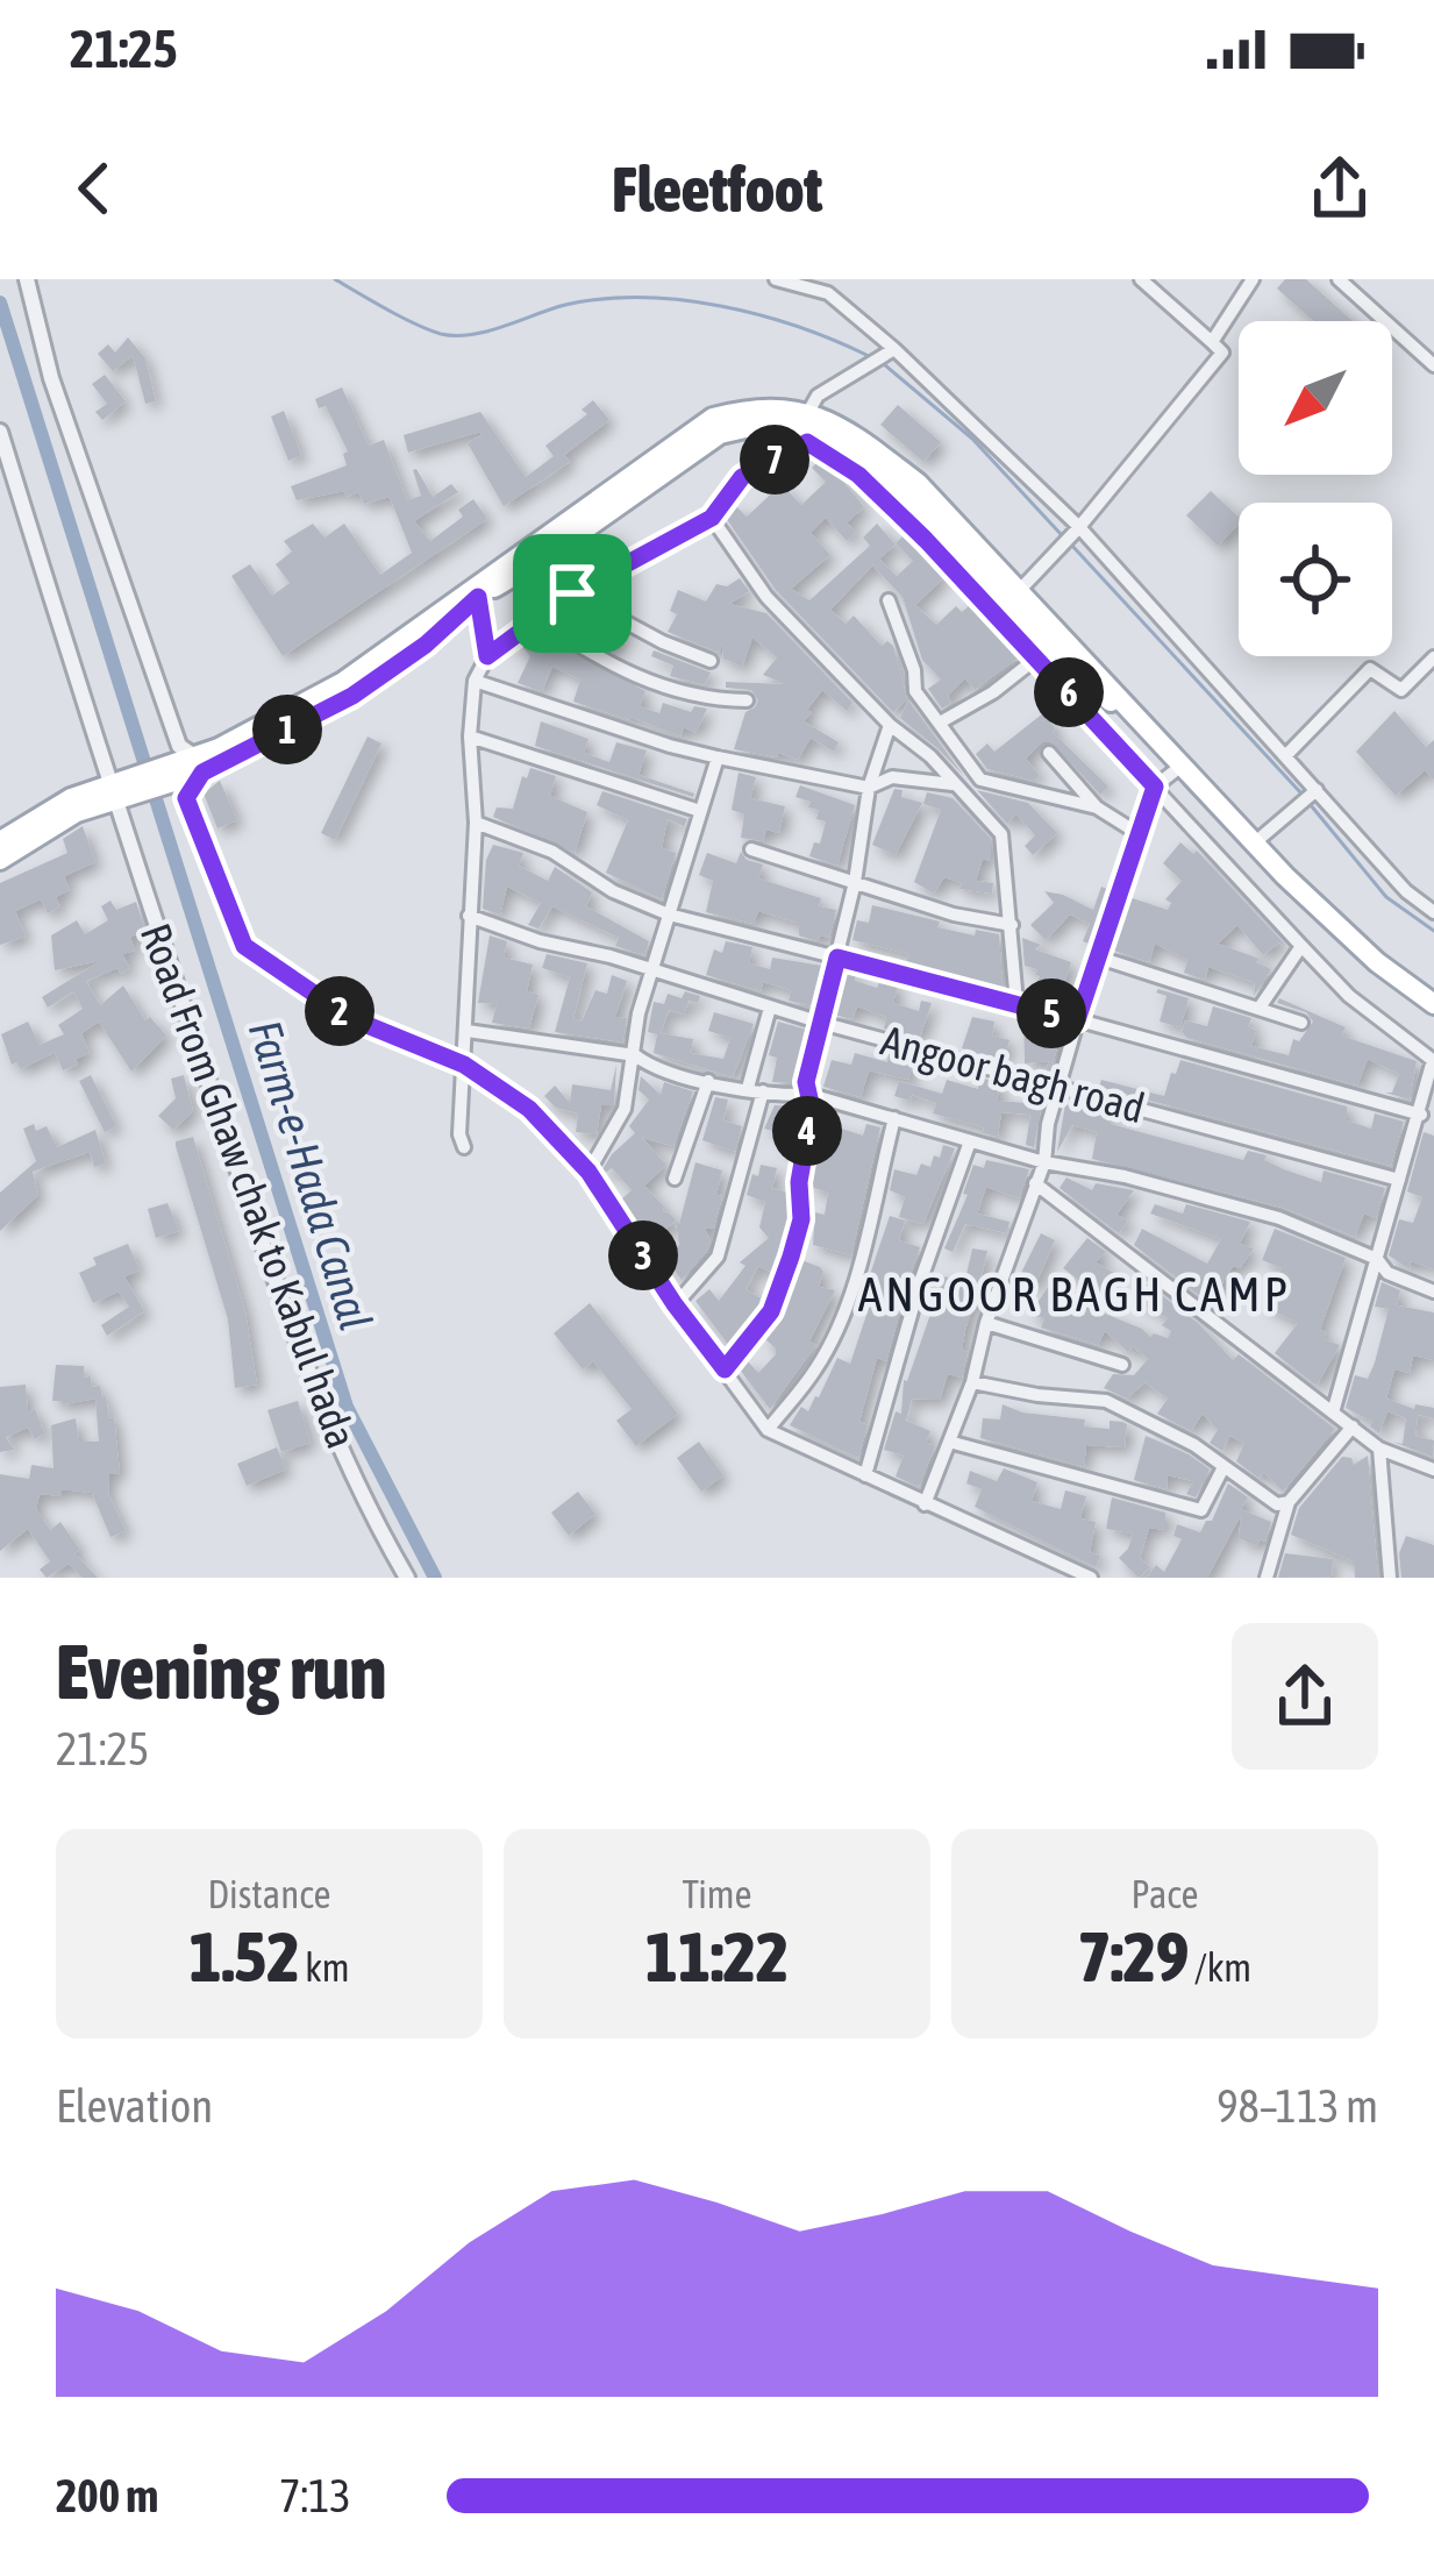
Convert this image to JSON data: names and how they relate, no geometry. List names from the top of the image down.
{
  "streets": {
    "street": ["Angoor bagh road", "Road From Ghaw chak to Kabul hada"]
  },
  "districts": ["ANGOOR BAGH CAMP"],
  "water": ["Farm-e-Hada Canal"],
  "north": "bottom left",
  "page": {
    "status": "21:25",
    "header": "Fleetfoot",
    "pins": [
      "7",
      "6",
      "1",
      "2",
      "5",
      "4",
      "3"
    ],
    "heading": ["Evening run", "21:25"],
    "stats": [
      ["Distance", "1.52 km"],
      ["Time", "11:22"],
      ["Pace", "7:29 /km"]
    ],
    "chart": ["Elevation", "98–113 m"],
    "list": [
      {
        "name": "200 m",
        "note": "7:13"
      }
    ]
  }
}
